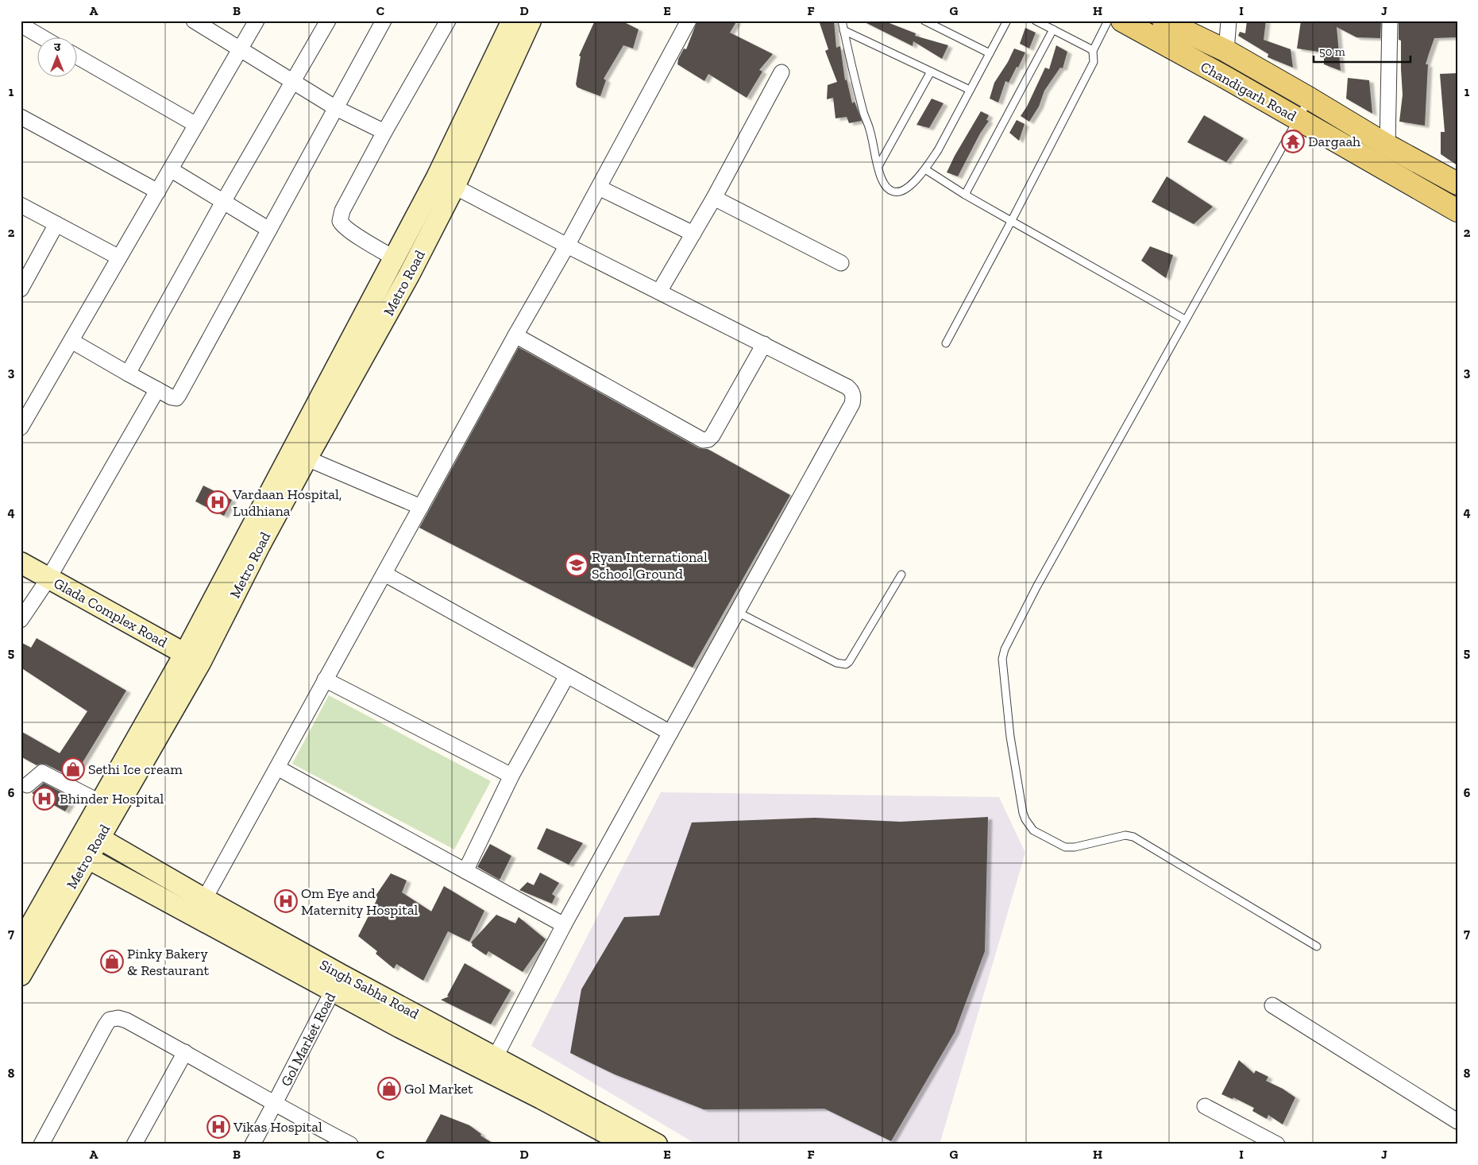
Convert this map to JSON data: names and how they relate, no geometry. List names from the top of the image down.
{
  "streets": {
    "main road": ["Chandigarh Road"],
    "street": [
      "Metro Road",
      "Glada Complex Road",
      "Singh Sabha Road",
      "Gol Market Road"
    ]
  },
  "crossings": [
    ["Metro Road", "Glada Complex Road"],
    ["Metro Road", "Singh Sabha Road"],
    ["Singh Sabha Road", "Gol Market Road"]
  ],
  "places": {
    "temple": ["Dargaah"],
    "hospital": [
      "Vardaan Hospital, Ludhiana",
      "Bhinder Hospital",
      "Om Eye and Maternity Hospital",
      "Vikas Hospital"
    ],
    "school or university": ["Ryan International School Ground"],
    "shop": ["Sethi Ice cream", "Pinky Bakery & Restaurant", "Gol Market"]
  },
  "scale_bar": "50 m",
  "north": "top",
  "grid": {
    "columns": [
      "A",
      "B",
      "C",
      "D",
      "E",
      "F",
      "G",
      "H",
      "I",
      "J"
    ],
    "rows": [
      "1",
      "2",
      "3",
      "4",
      "5",
      "6",
      "7",
      "8"
    ]
  }
}
